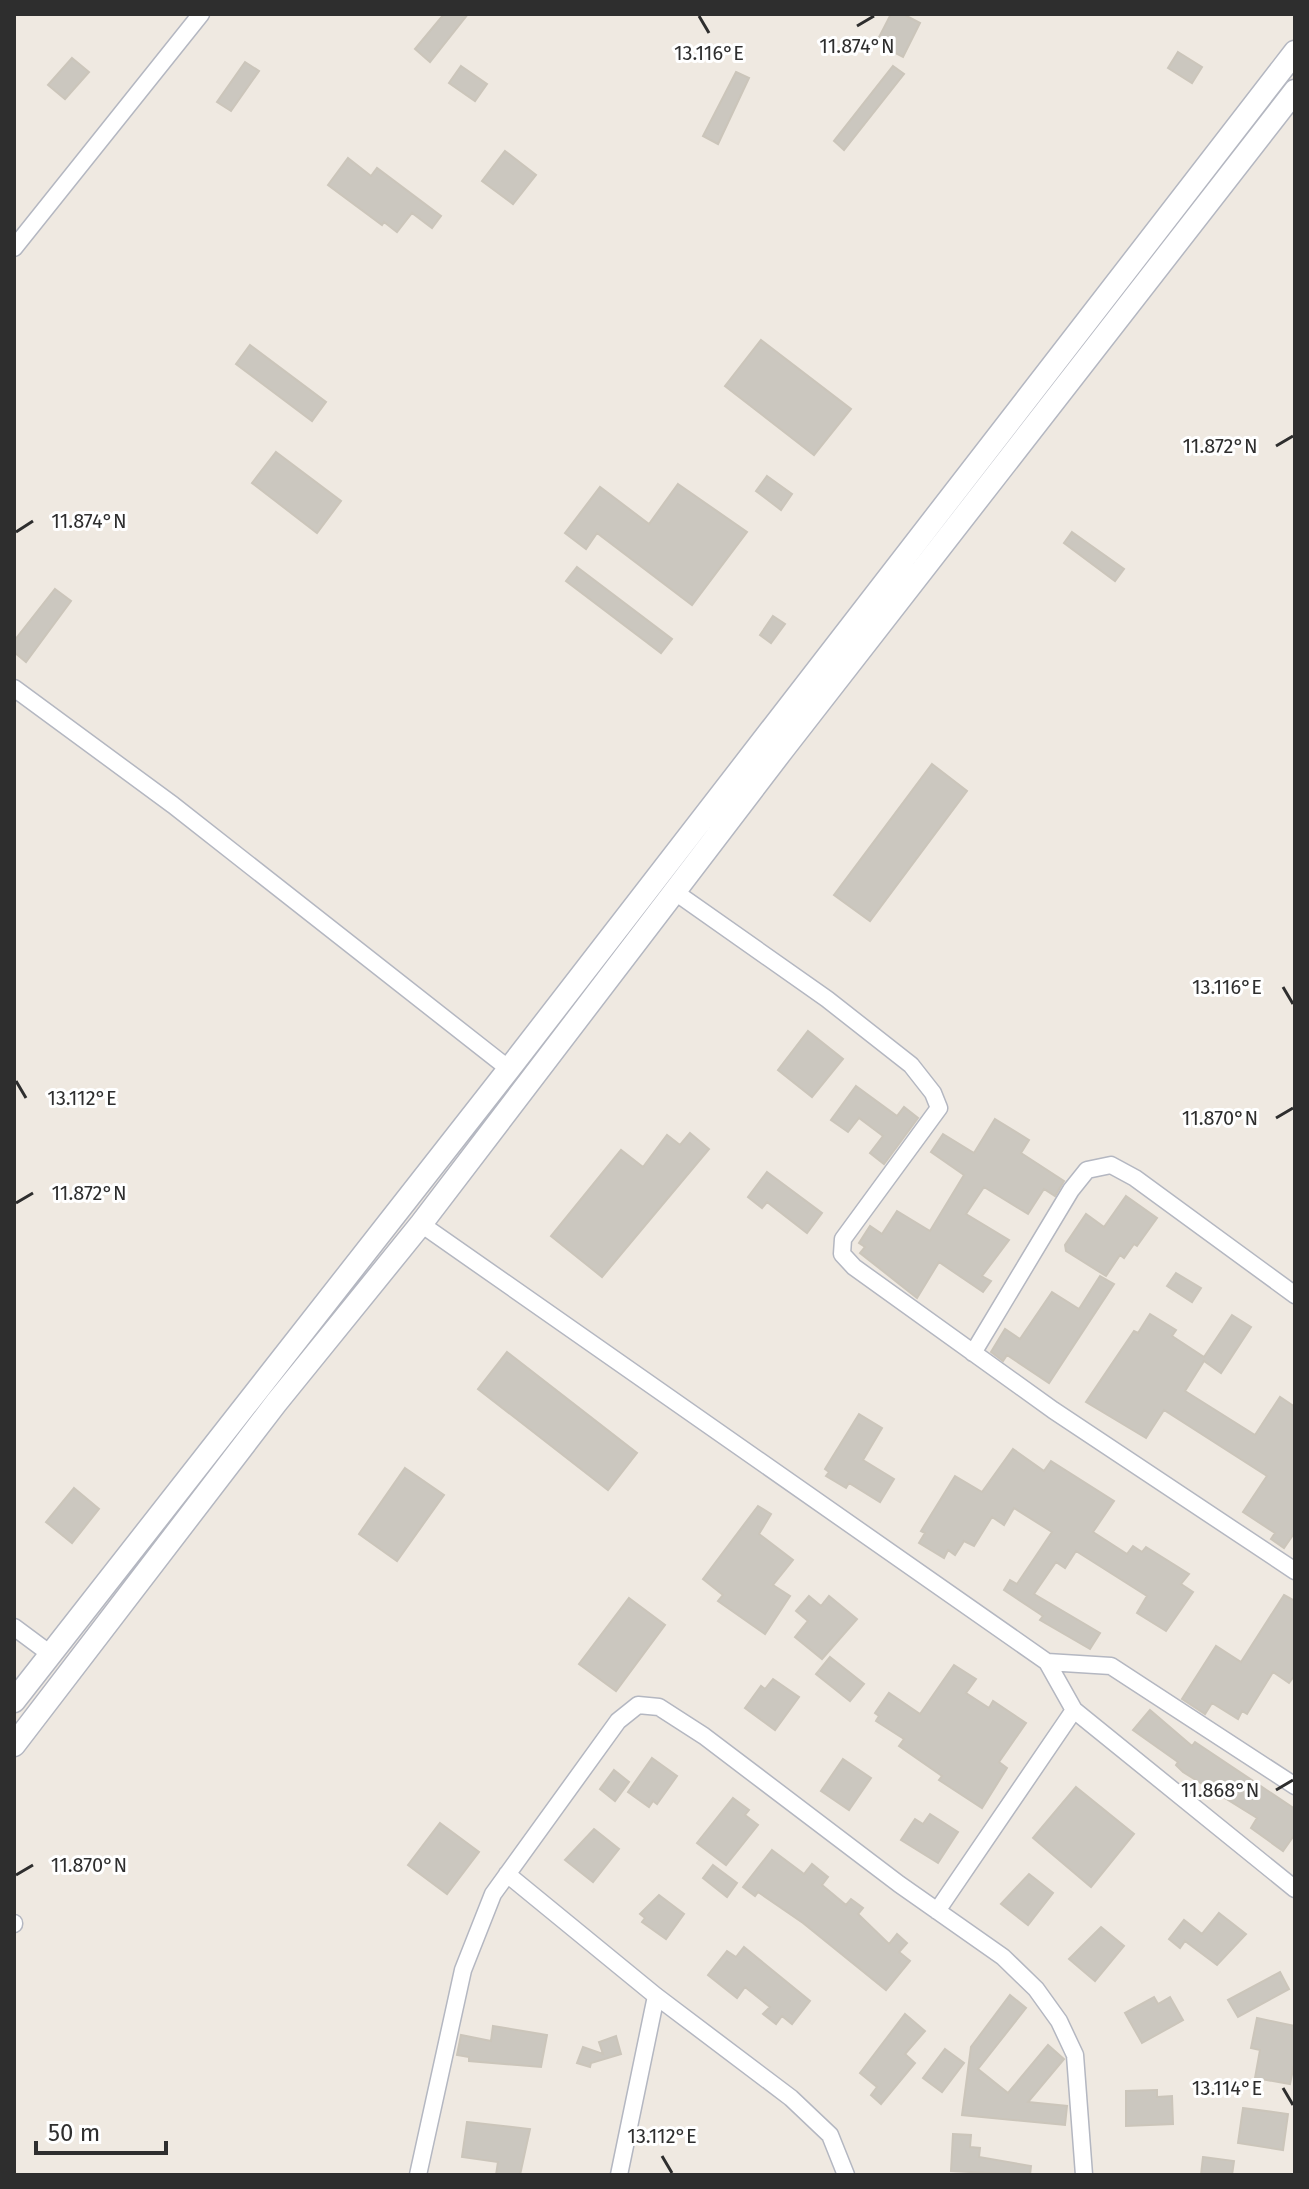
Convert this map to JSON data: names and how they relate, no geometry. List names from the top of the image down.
{
  "scale_bar": "50 m",
  "coordinates": [
    "11.874°N",
    "13.116°E",
    "11.872°N",
    "13.112°E",
    "11.870°N",
    "11.868°N",
    "13.114°E"
  ]
}
